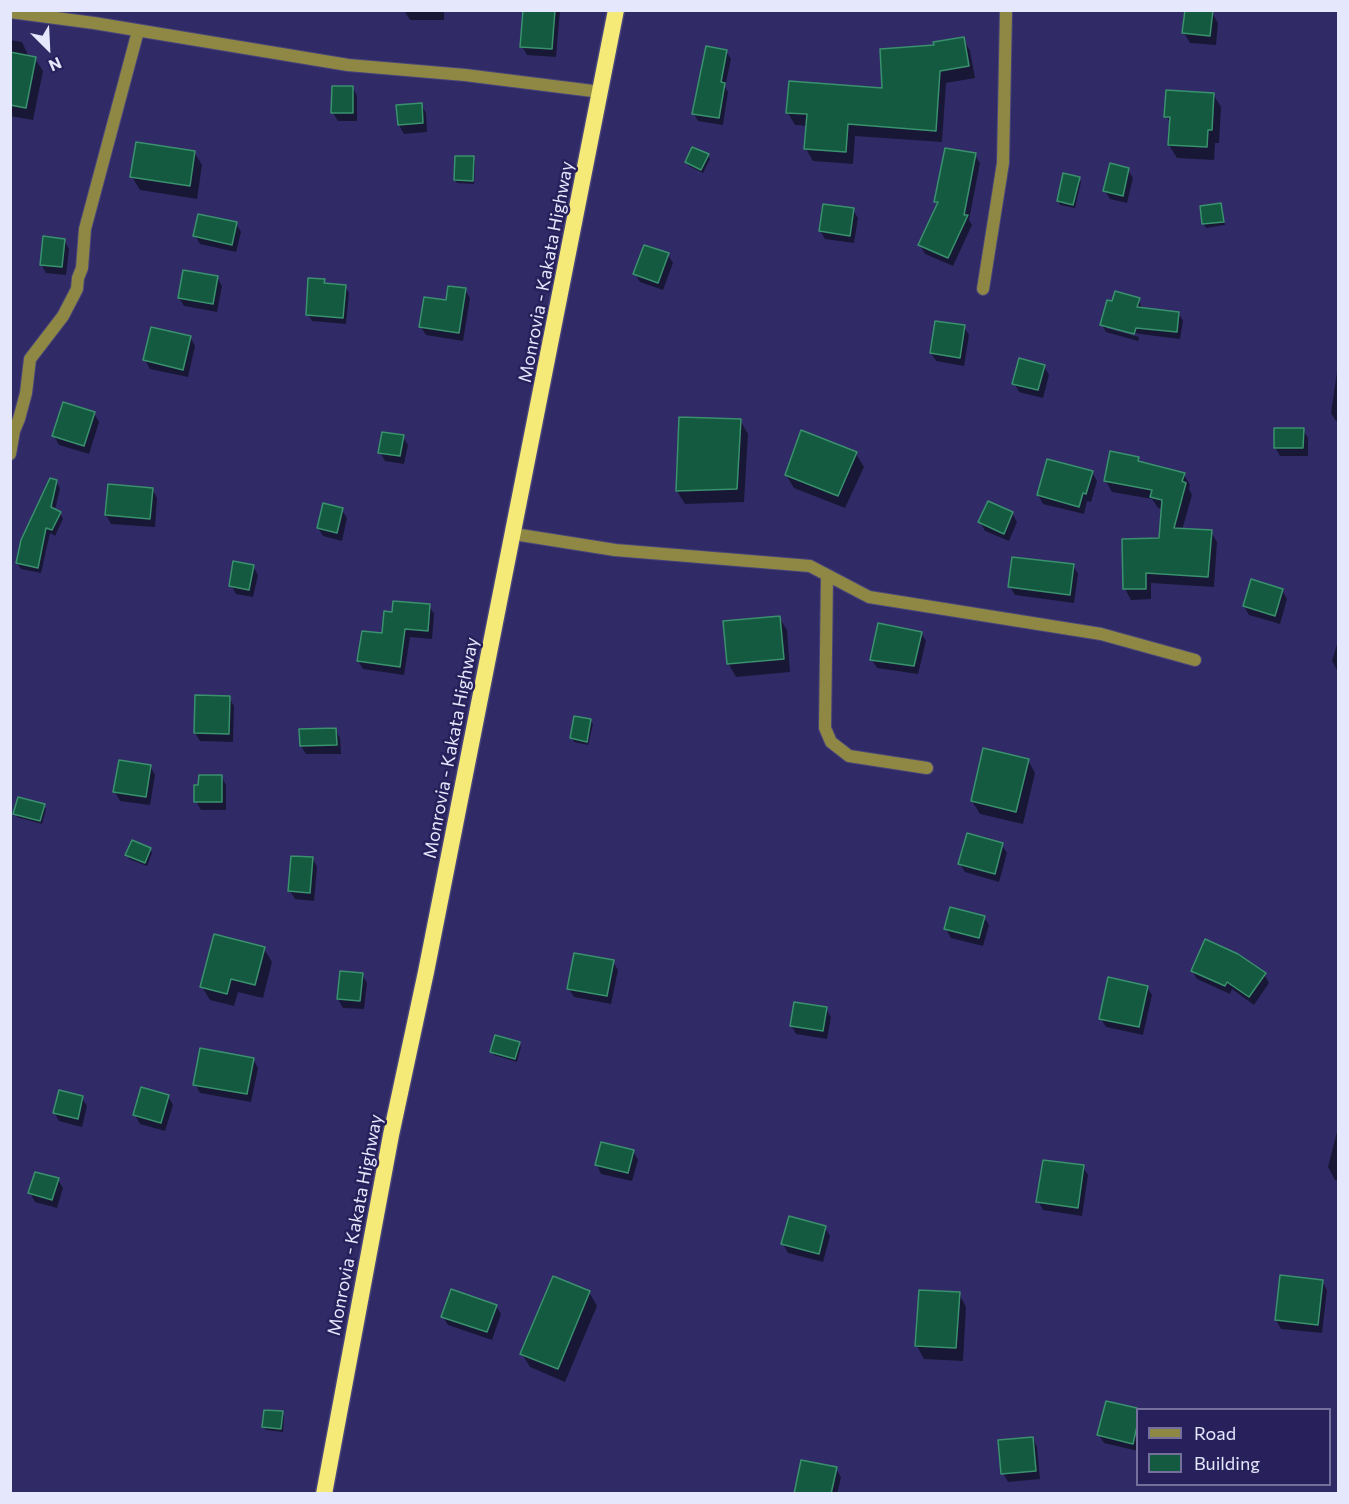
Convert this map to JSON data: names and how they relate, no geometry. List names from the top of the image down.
{
  "streets": {
    "highway": ["Monrovia - Kakata Highway"]
  },
  "legend": ["Road", "Building"],
  "north": "bottom right"
}
